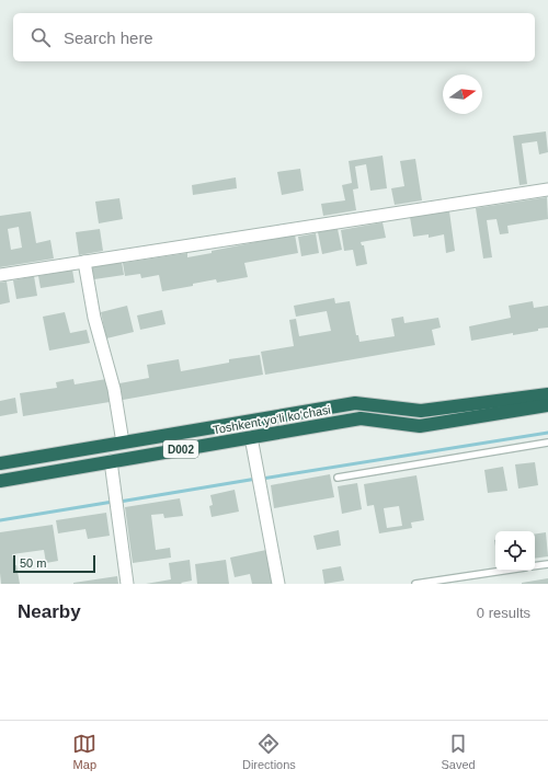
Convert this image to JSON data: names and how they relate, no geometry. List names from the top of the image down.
{
  "streets": {
    "highway": ["Toshkent yo‘li ko‘chasi", "D002"]
  },
  "scale_bar": "50 m",
  "north": "right",
  "page": {
    "search": "Search here",
    "scale": "50 m",
    "heading": ["Nearby", "0 results"],
    "nav": ["Map", "Directions", "Saved"]
  }
}
